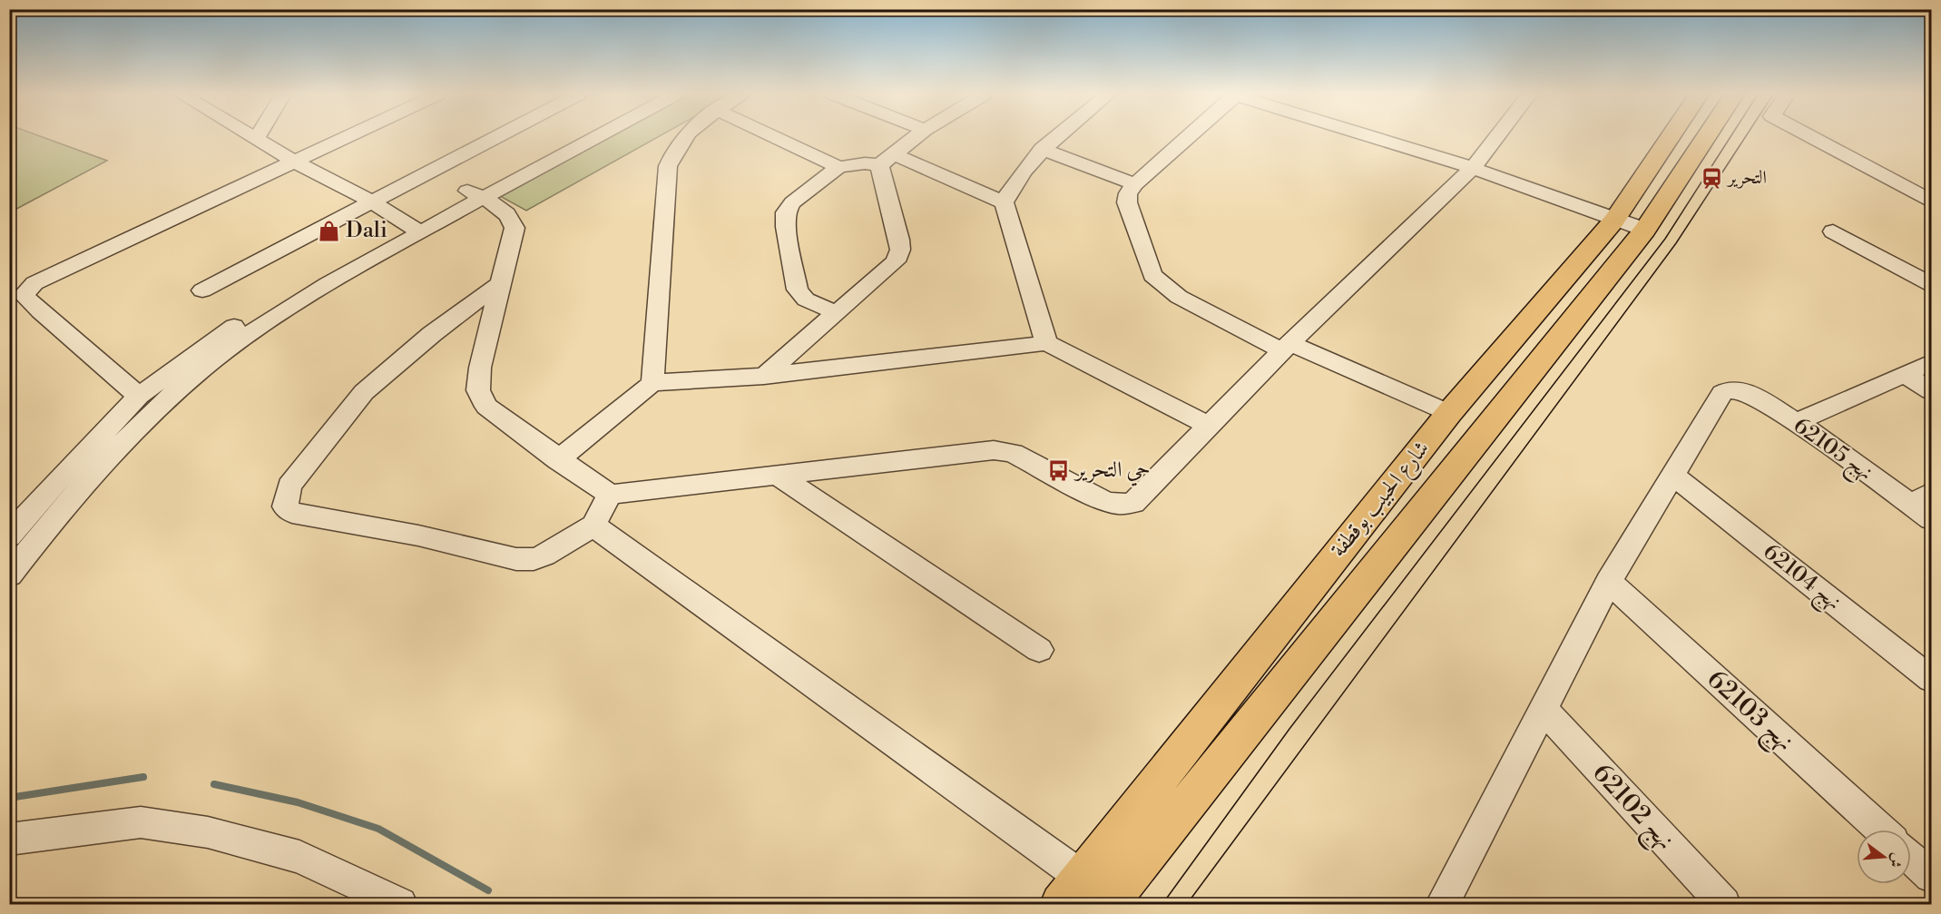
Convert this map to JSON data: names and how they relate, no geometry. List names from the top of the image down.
{
  "streets": {
    "main road": ["شارع الحبيب بوقطفة"],
    "street": [
      "نهج 62105",
      "نهج 62104",
      "نهج 62103",
      "نهج 62102"
    ]
  },
  "crossings": [
    ["نهج 62105", "نهج 62104"]
  ],
  "places": {
    "station": ["التحرير"],
    "shop": ["Dali"],
    "bus stop": ["حي التحرير"]
  },
  "north": "right"
}
